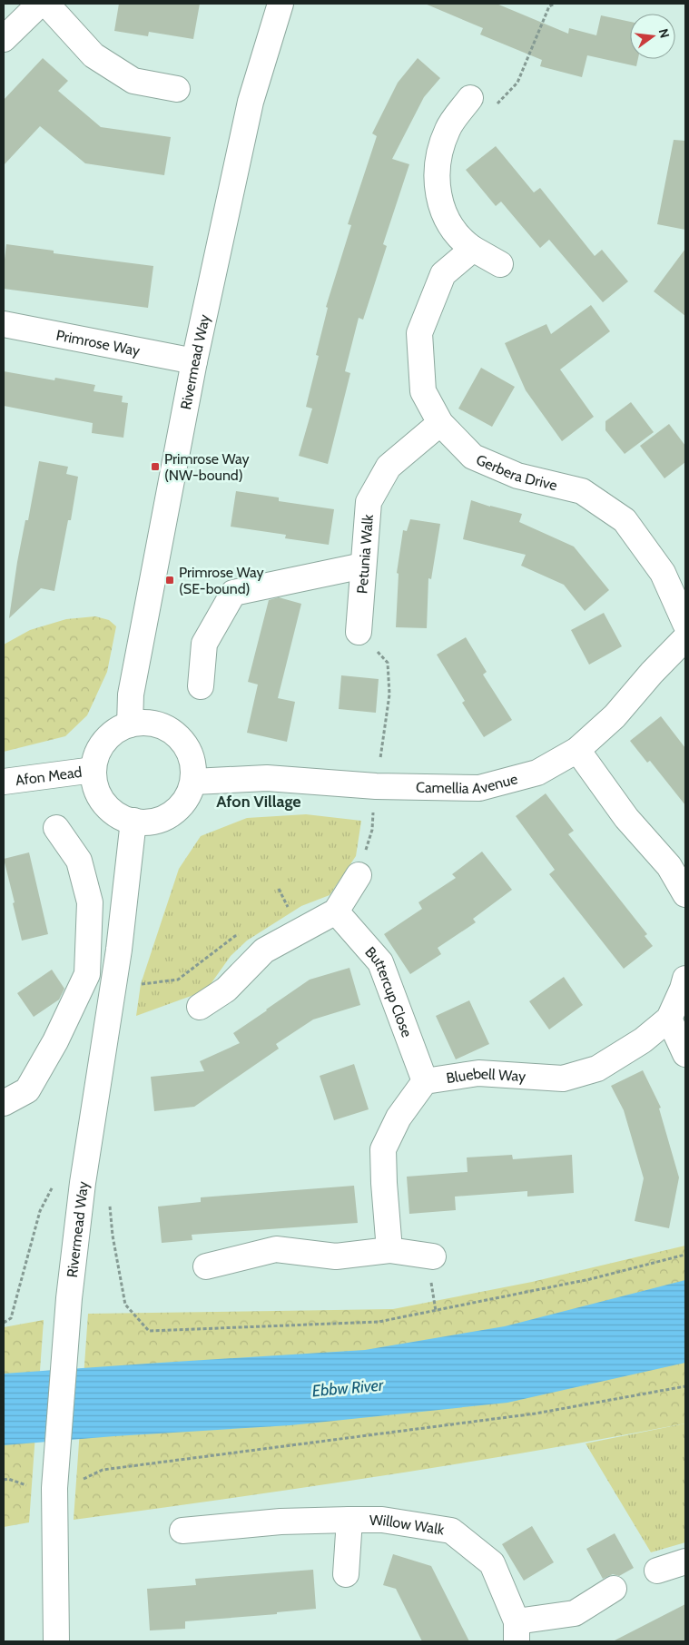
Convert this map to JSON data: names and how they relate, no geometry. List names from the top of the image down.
{
  "streets": {
    "street": [
      "Primrose Way",
      "Rivermead Way",
      "Gerbera Drive",
      "Petunia Walk",
      "Afon Mead",
      "Camellia Avenue",
      "Buttercup Close",
      "Bluebell Way",
      "Willow Walk"
    ]
  },
  "crossings": [
    ["Primrose Way", "Rivermead Way"],
    ["Rivermead Way", "Afon Mead"],
    ["Rivermead Way", "Camellia Avenue"],
    ["Gerbera Drive", "Petunia Walk"],
    ["Afon Mead", "Camellia Avenue"],
    ["Buttercup Close", "Bluebell Way"]
  ],
  "districts": ["Afon Village"],
  "water": ["Ebbw River"],
  "places": {
    "transit": ["Primrose Way (NW-bound)", "Primrose Way (SE-bound)"]
  },
  "north": "right"
}
